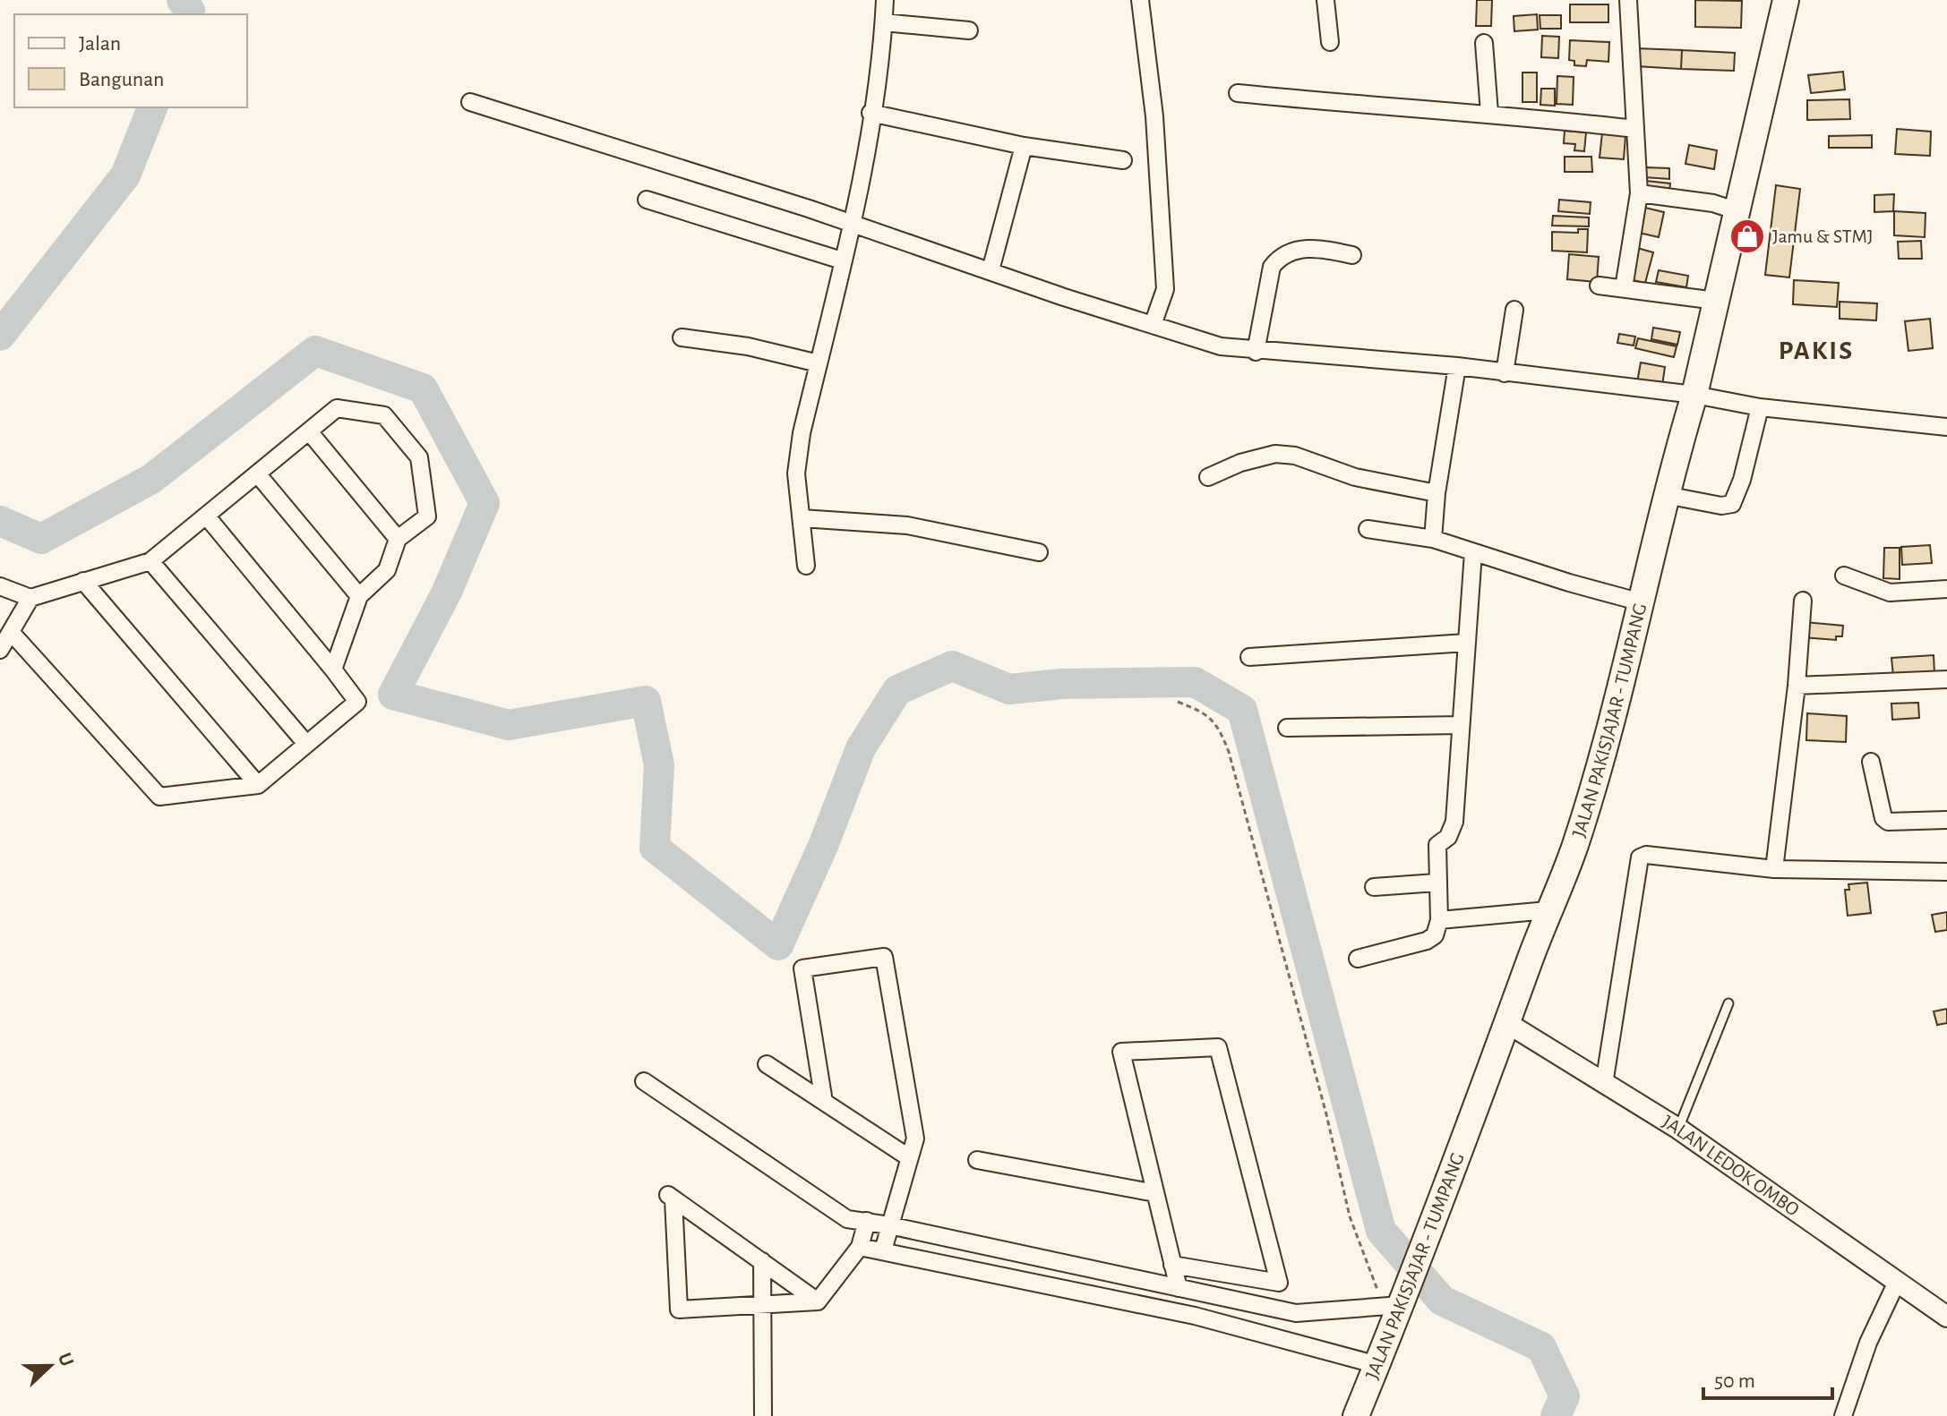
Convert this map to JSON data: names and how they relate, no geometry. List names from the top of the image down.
{
  "streets": {
    "main road": ["JALAN PAKISJAJAR - TUMPANG"],
    "street": ["JALAN LEDOK OMBO"]
  },
  "crossings": [
    ["JALAN PAKISJAJAR - TUMPANG", "JALAN LEDOK OMBO"]
  ],
  "districts": ["PAKIS"],
  "places": {
    "shop": ["Jamu & STMJ"]
  },
  "legend": ["Jalan", "Bangunan"],
  "scale_bar": "50 m",
  "north": "right"
}
